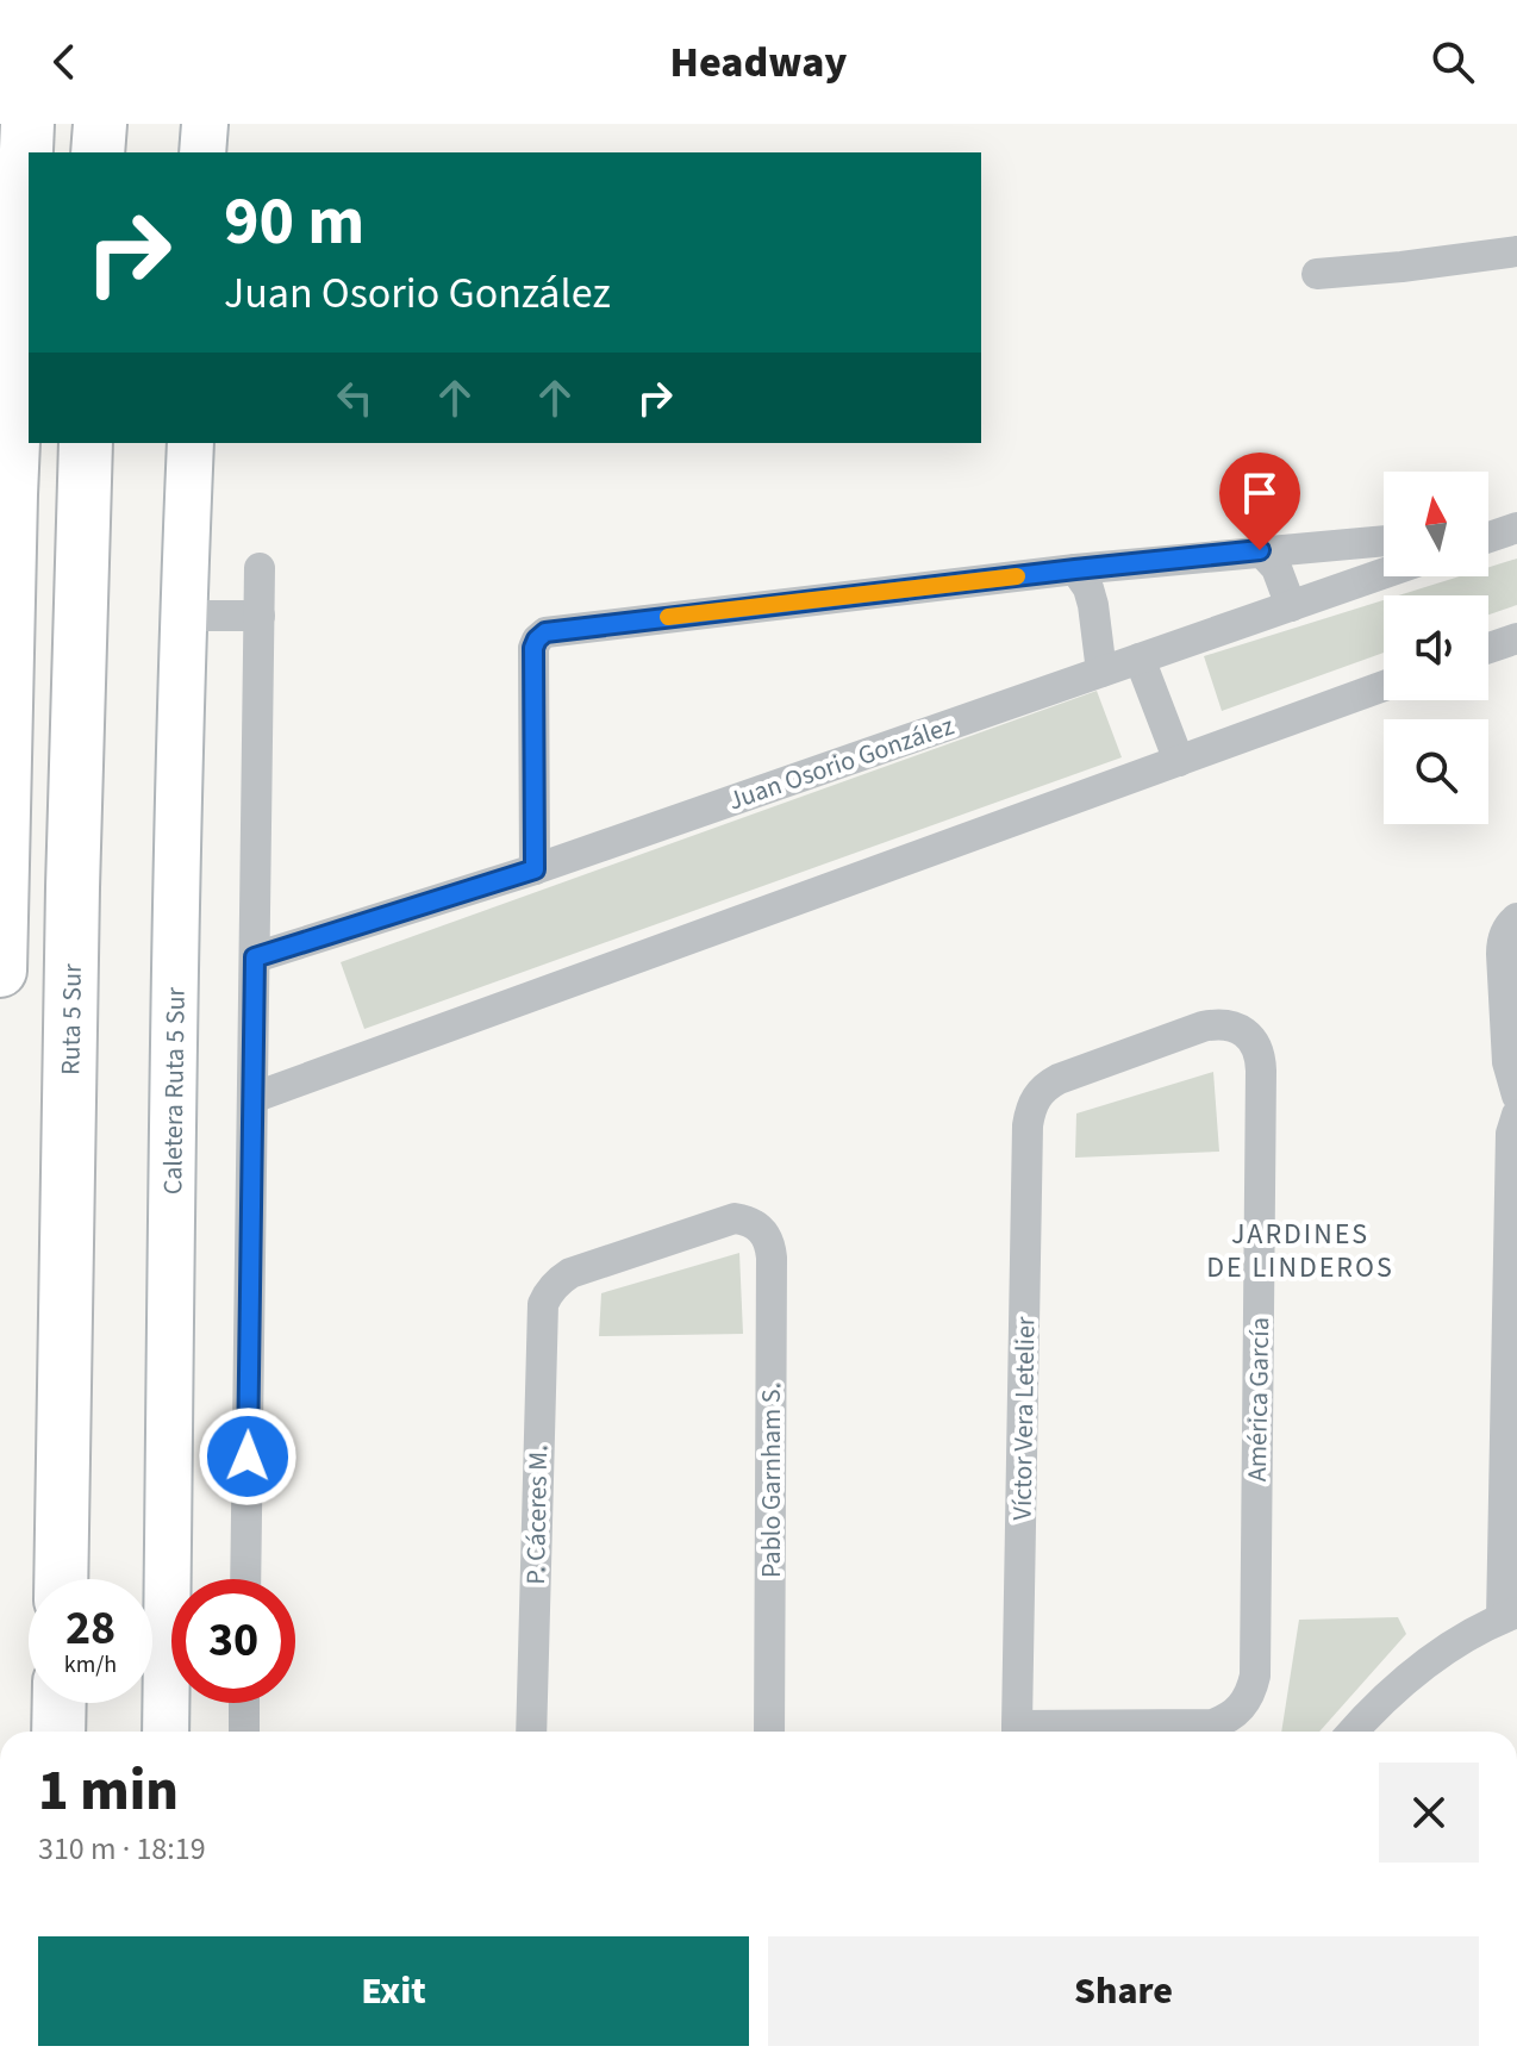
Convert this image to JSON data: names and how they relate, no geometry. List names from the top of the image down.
{
  "streets": {
    "highway": ["Ruta 5 Sur"],
    "street": [
      "Juan Osorio González",
      "Caletera Ruta 5 Sur",
      "América García",
      "Víctor Vera Letelier",
      "Pablo Garnham S.",
      "P. Cáceres M."
    ]
  },
  "crossings": [
    ["América García", "Víctor Vera Letelier"],
    ["Pablo Garnham S.", "P. Cáceres M."]
  ],
  "districts": ["JARDINES DE LINDEROS"],
  "north": "top",
  "page": {
    "header": "Headway",
    "turn": ["90 m", "Juan Osorio González"],
    "speed": "28 km/h",
    "limit": "30",
    "heading": ["1 min", "310 m · 18:19"],
    "buttons": ["Exit", "Share"]
  }
}
